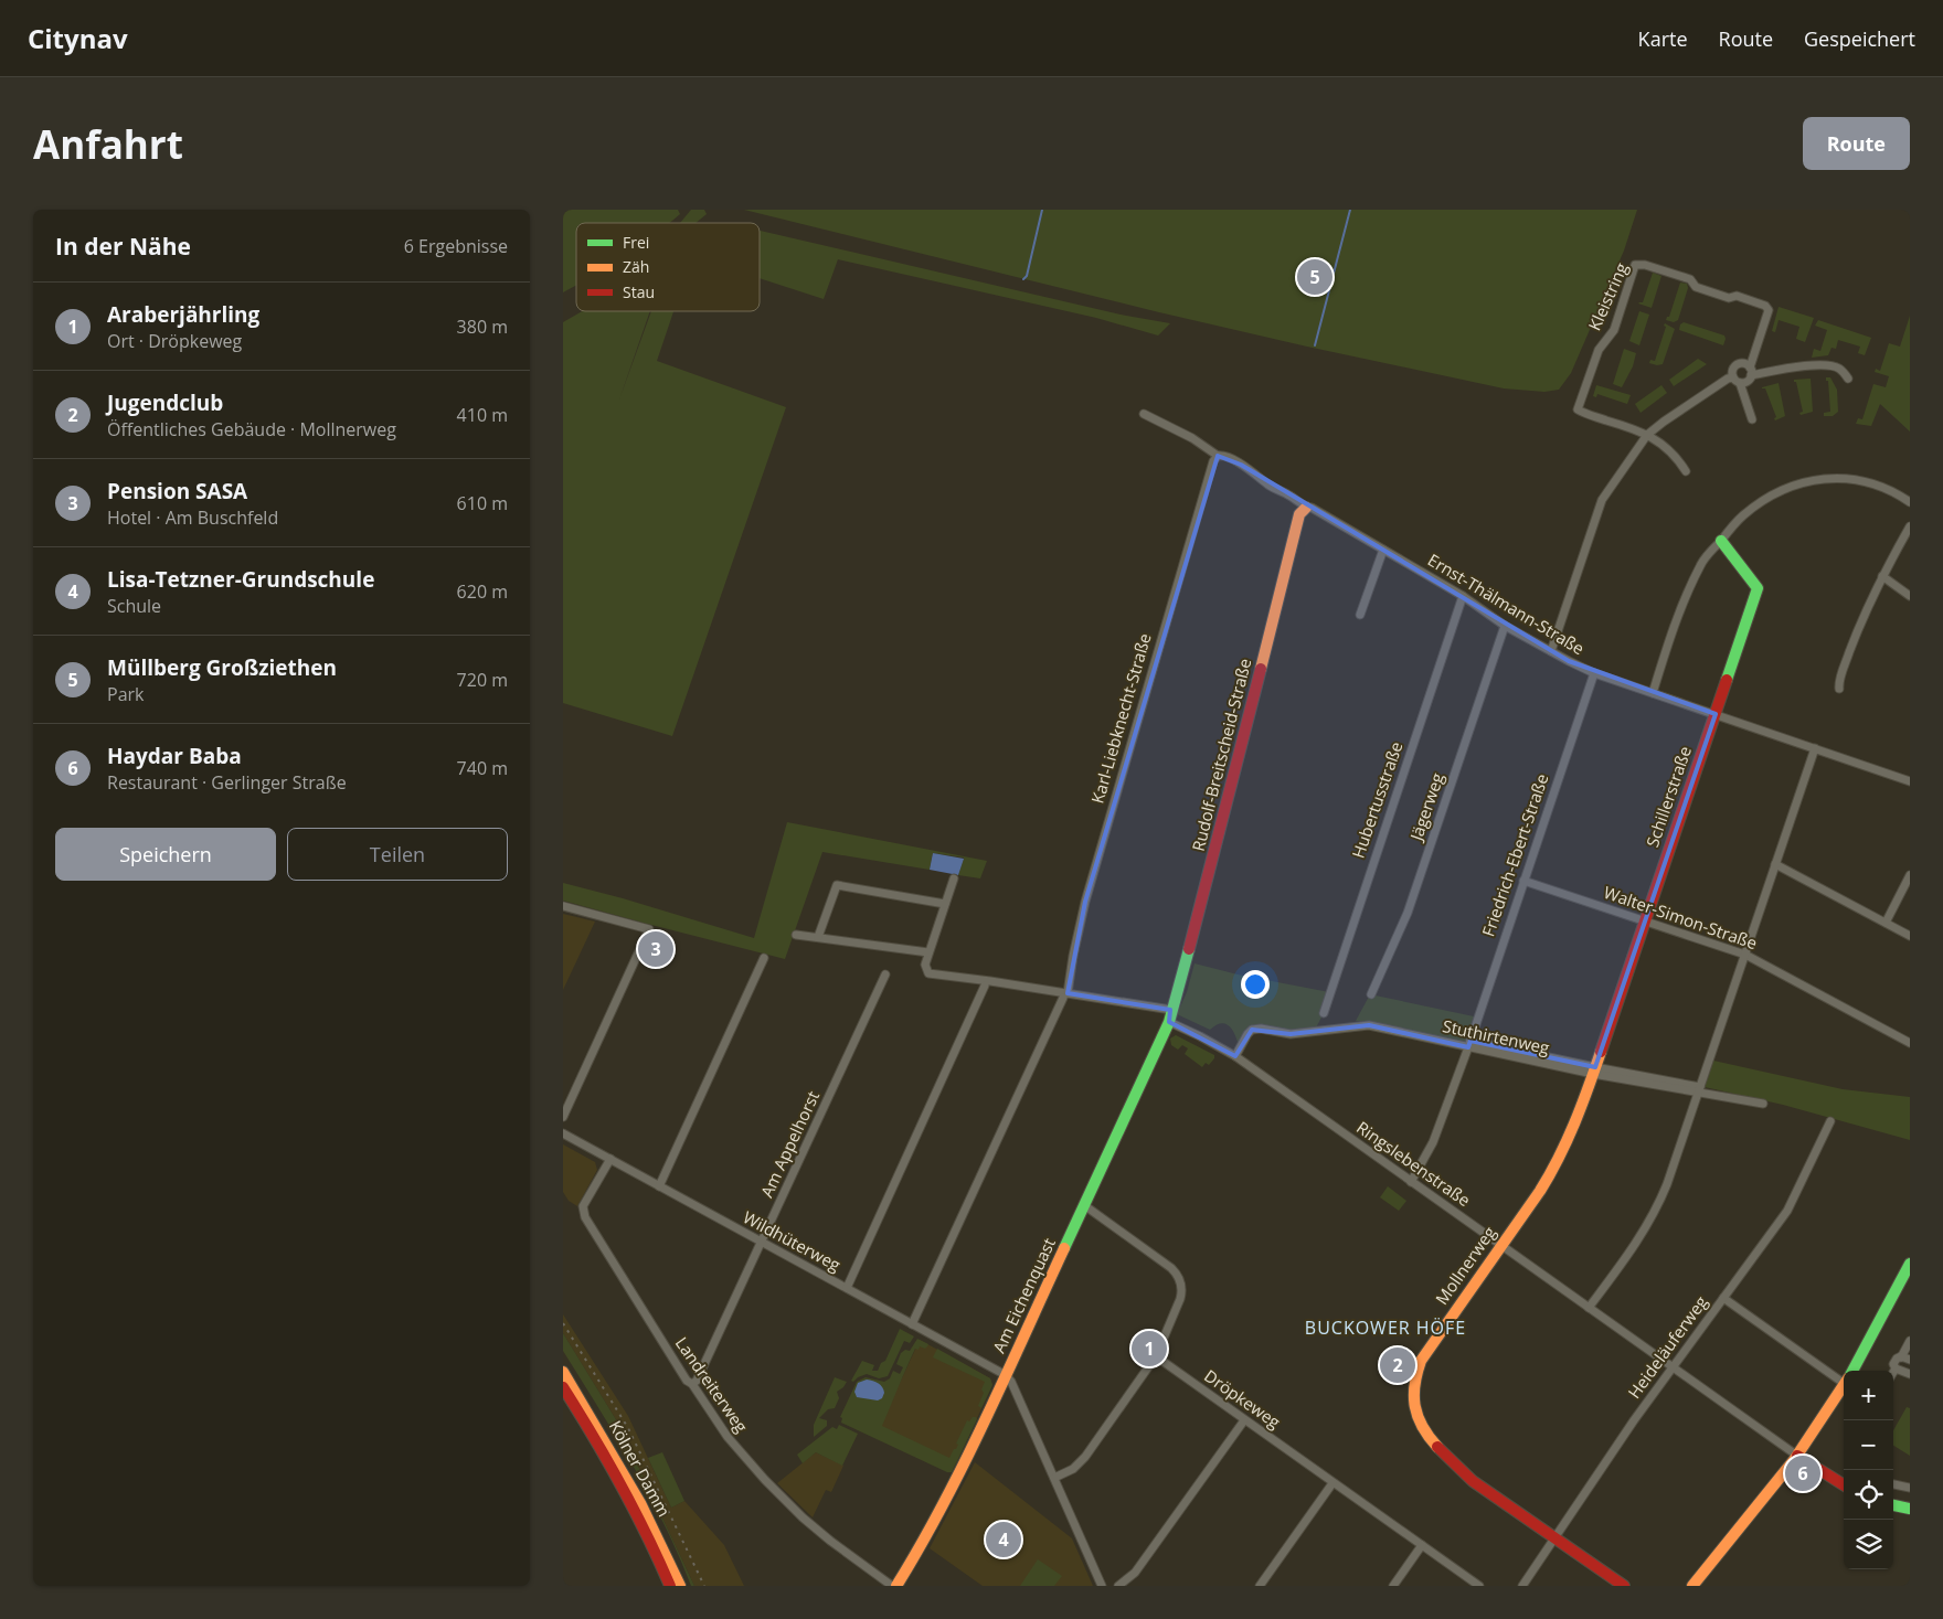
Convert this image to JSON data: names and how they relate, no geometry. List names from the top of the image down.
{
  "streets": {
    "street": [
      "Kleistring",
      "Ernst-Thälmann-Straße",
      "Karl-Liebknecht-Straße",
      "Rudolf-Breitscheid-Straße",
      "Schillerstraße",
      "Hubertusstraße",
      "Jägerweg",
      "Friedrich-Ebert-Straße",
      "Walter-Simon-Straße",
      "Stuthirtenweg",
      "Am Appelhorst",
      "Ringslebenstraße",
      "Wildhüterweg",
      "Mollnerweg",
      "Am Eichenquast",
      "Heideläuferweg",
      "Landreiterweg",
      "Dröpkeweg",
      "Kölner Damm"
    ]
  },
  "crossings": [
    ["Ernst-Thälmann-Straße", "Karl-Liebknecht-Straße"],
    ["Ernst-Thälmann-Straße", "Rudolf-Breitscheid-Straße"],
    ["Ernst-Thälmann-Straße", "Schillerstraße"],
    ["Ernst-Thälmann-Straße", "Hubertusstraße"],
    ["Ernst-Thälmann-Straße", "Jägerweg"],
    ["Ernst-Thälmann-Straße", "Friedrich-Ebert-Straße"],
    ["Karl-Liebknecht-Straße", "Ringslebenstraße"],
    ["Karl-Liebknecht-Straße", "Wildhüterweg"],
    ["Rudolf-Breitscheid-Straße", "Ringslebenstraße"],
    ["Rudolf-Breitscheid-Straße", "Am Eichenquast"],
    ["Schillerstraße", "Walter-Simon-Straße"],
    ["Schillerstraße", "Mollnerweg"],
    ["Friedrich-Ebert-Straße", "Walter-Simon-Straße"],
    ["Friedrich-Ebert-Straße", "Stuthirtenweg"],
    ["Friedrich-Ebert-Straße", "Ringslebenstraße"],
    ["Stuthirtenweg", "Ringslebenstraße"],
    ["Am Appelhorst", "Wildhüterweg"],
    ["Am Appelhorst", "Landreiterweg"],
    ["Ringslebenstraße", "Mollnerweg"],
    ["Ringslebenstraße", "Am Eichenquast"],
    ["Ringslebenstraße", "Heideläuferweg"],
    ["Wildhüterweg", "Am Eichenquast"],
    ["Wildhüterweg", "Landreiterweg"],
    ["Mollnerweg", "Heideläuferweg"]
  ],
  "districts": ["BUCKOWER HÖFE"],
  "legend": ["Frei", "Zäh", "Stau"],
  "page": {
    "header": "Citynav",
    "nav": ["Karte", "Route", "Gespeichert"],
    "buttons": [
      "Route",
      ["Speichern", "Teilen"]
    ],
    "title": "Anfahrt",
    "heading": ["In der Nähe", "6 Ergebnisse"],
    "pins": [
      "5",
      "3",
      "1",
      "2",
      "6",
      "4"
    ],
    "list": [
      {
        "mark": "1",
        "name": "Araberjährling",
        "note": "Ort · Dröpkeweg",
        "value": "380 m"
      },
      {
        "mark": "2",
        "name": "Jugendclub",
        "note": "Öffentliches Gebäude · Mollnerweg",
        "value": "410 m"
      },
      {
        "mark": "3",
        "name": "Pension SASA",
        "note": "Hotel · Am Buschfeld",
        "value": "610 m"
      },
      {
        "mark": "4",
        "name": "Lisa-Tetzner-Grundschule",
        "note": "Schule",
        "value": "620 m"
      },
      {
        "mark": "5",
        "name": "Müllberg Großziethen",
        "note": "Park",
        "value": "720 m"
      },
      {
        "mark": "6",
        "name": "Haydar Baba",
        "note": "Restaurant · Gerlinger Straße",
        "value": "740 m"
      }
    ],
    "map_buttons": ["+", "−"]
  }
}
